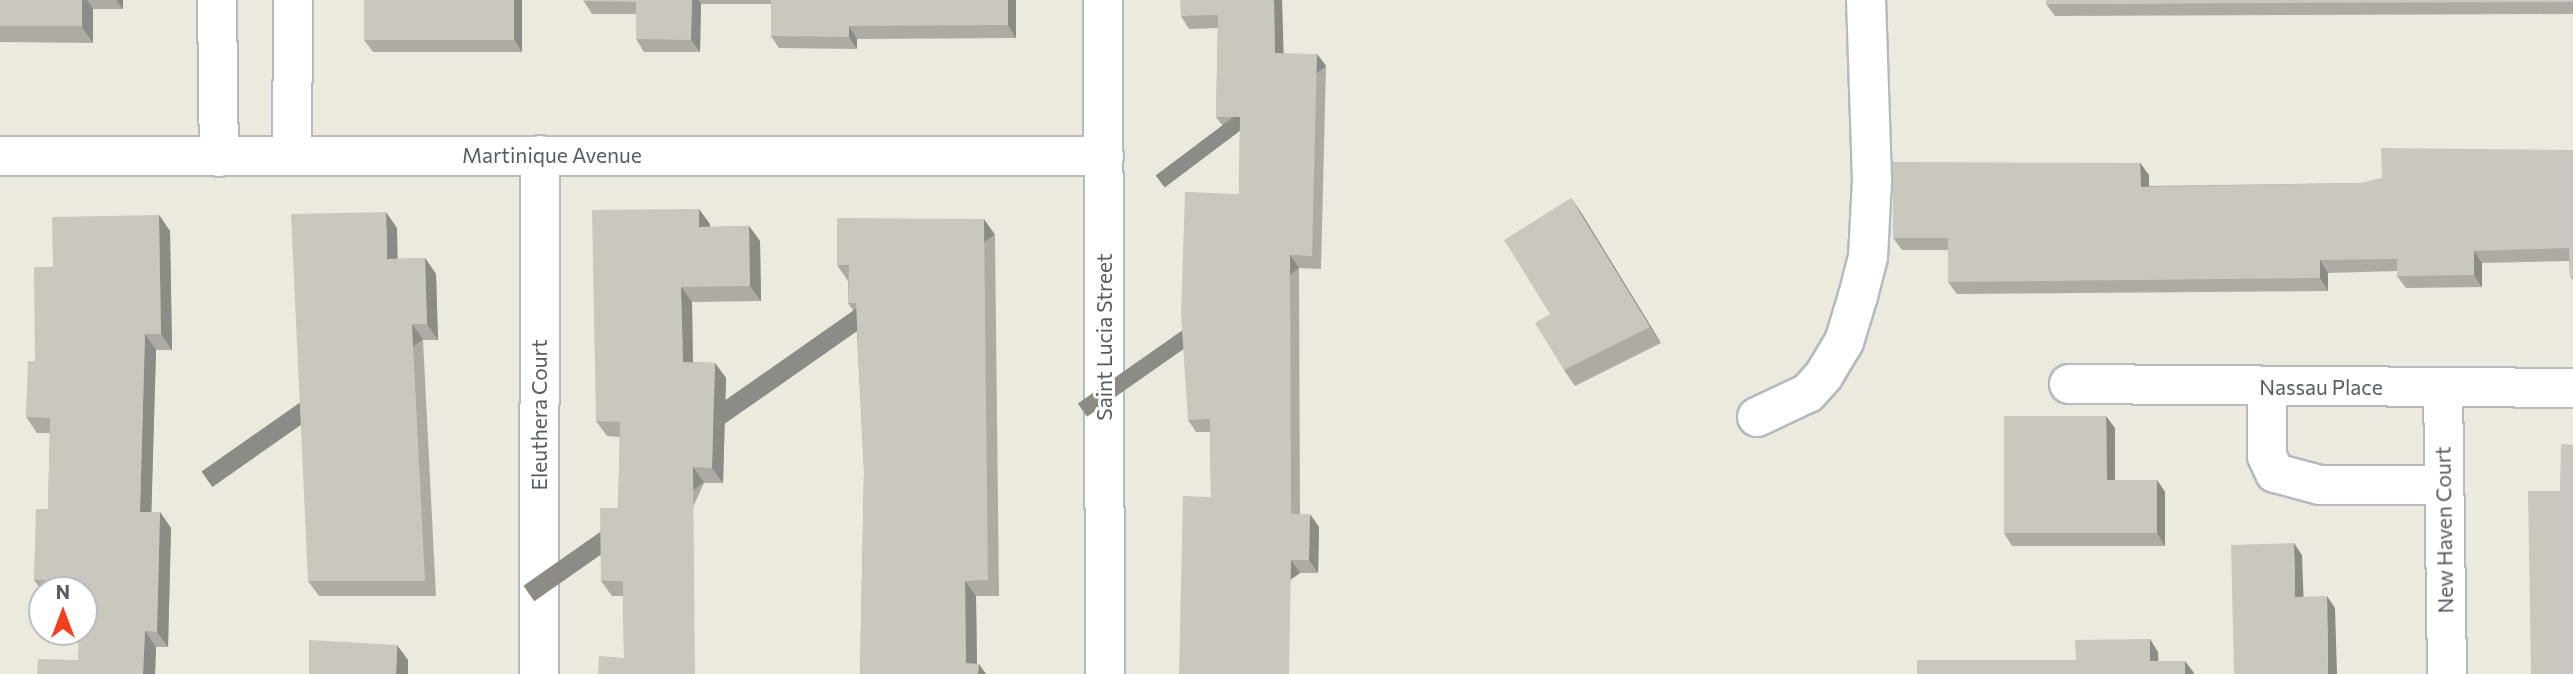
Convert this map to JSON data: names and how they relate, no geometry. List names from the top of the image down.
{
  "streets": {
    "street": [
      "Martinique Avenue",
      "Saint Lucia Street",
      "Nassau Place",
      "Eleuthera Court",
      "New Haven Court"
    ]
  },
  "crossings": [
    ["Martinique Avenue", "Saint Lucia Street"],
    ["Martinique Avenue", "Eleuthera Court"],
    ["Nassau Place", "New Haven Court"]
  ],
  "north": "top"
}
